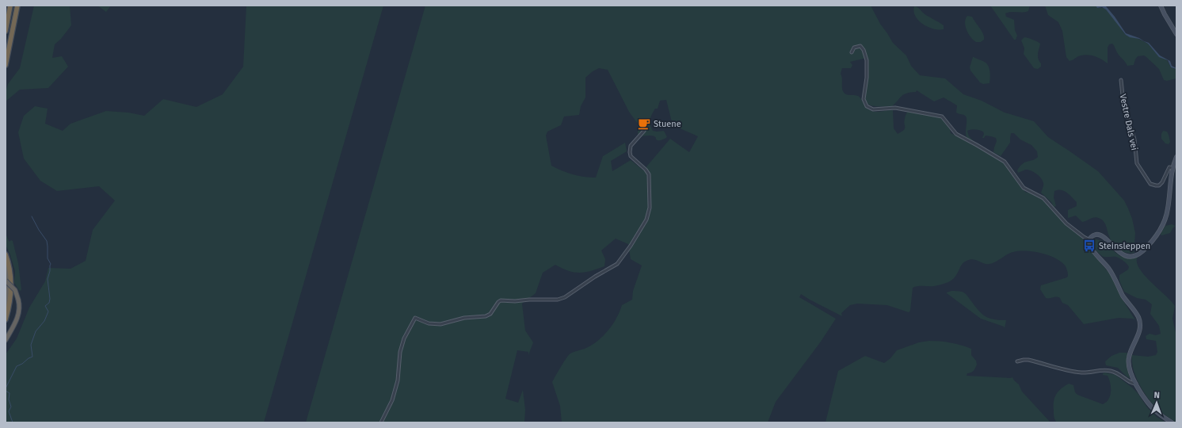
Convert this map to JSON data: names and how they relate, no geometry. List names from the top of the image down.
{
  "streets": {
    "street": ["Vestre Dals vei"]
  },
  "places": {
    "cafe": ["Stuene"],
    "bus stop": ["Steinsleppen"]
  },
  "north": "top"
}
